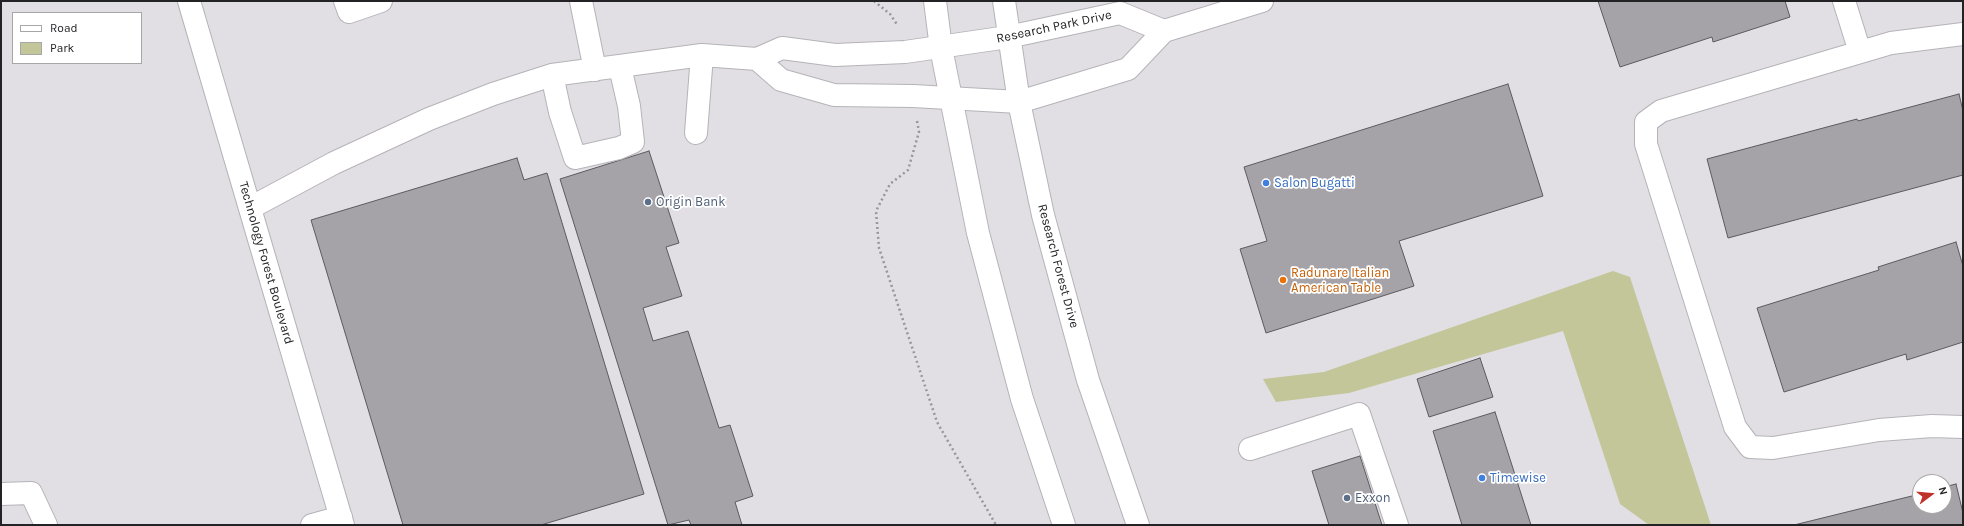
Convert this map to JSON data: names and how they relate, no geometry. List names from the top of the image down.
{
  "streets": {
    "street": ["Research Park Drive", "Technology Forest Boulevard", "Research Forest Drive"]
  },
  "crossings": [
    ["Research Park Drive", "Research Forest Drive"]
  ],
  "places": [
    "Salon Bugatti",
    "Origin Bank",
    "Radunare Italian American Table",
    "Timewise",
    "Exxon"
  ],
  "legend": ["Road", "Park"],
  "north": "right"
}
